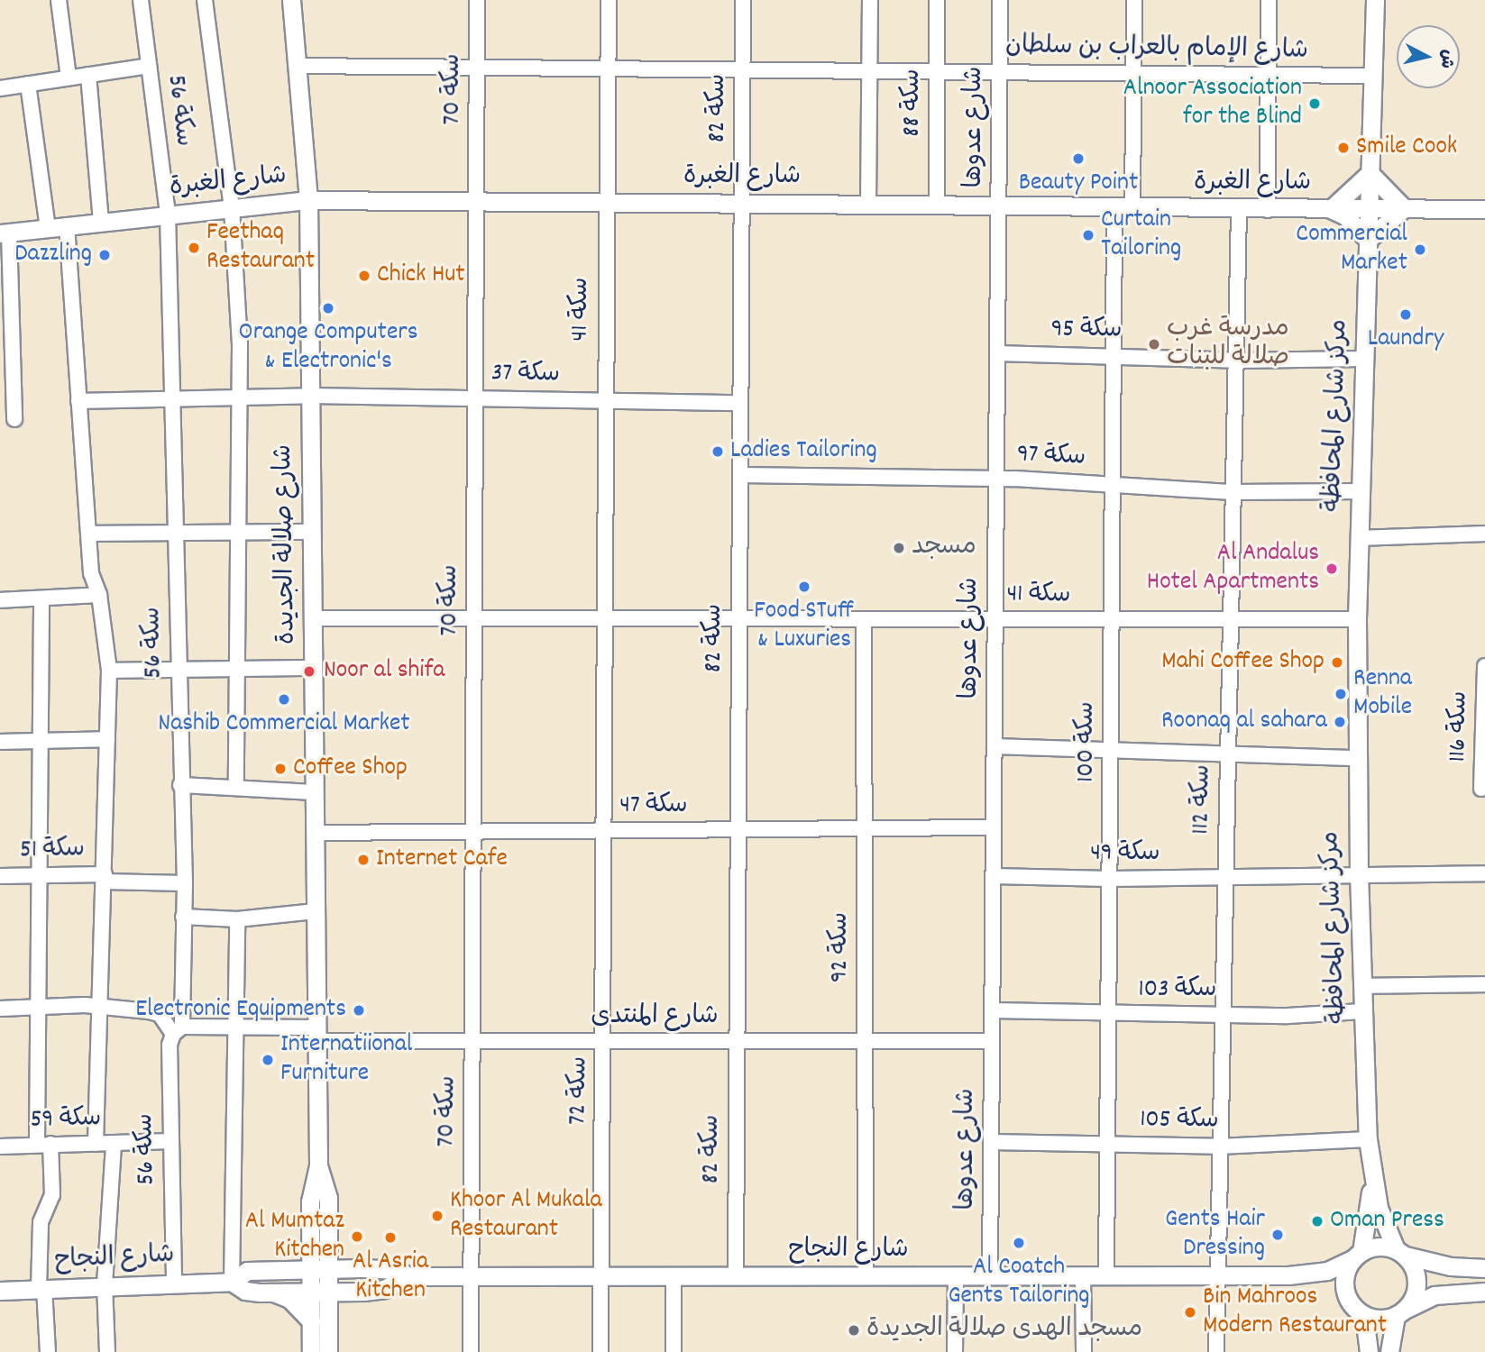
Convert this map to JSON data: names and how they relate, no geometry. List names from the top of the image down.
{
  "streets": {
    "street": [
      "شارع الإمام بالعراب بن سلطان",
      "سكة 70",
      "سكة 88",
      "سكة 82",
      "سكة 56",
      "شارع عدوها",
      "شارع الغبرة",
      "سكة 41",
      "سكة 95",
      "سكة 37",
      "مركز شارع المحافظة",
      "سكة 97",
      "شارع صلالة الجديدة",
      "سكة 116",
      "سكة 100",
      "سكة 112",
      "سكة 47",
      "سكة 51",
      "سكة 49",
      "سكة 92",
      "سكة 103",
      "شارع المنتدى",
      "سكة 72",
      "سكة 59",
      "سكة 105",
      "شارع النجاح"
    ]
  },
  "crossings": [
    ["شارع الإمام بالعراب بن سلطان", "سكة 70"],
    ["شارع الإمام بالعراب بن سلطان", "سكة 88"],
    ["شارع الإمام بالعراب بن سلطان", "سكة 82"],
    ["شارع الإمام بالعراب بن سلطان", "شارع عدوها"],
    ["شارع الإمام بالعراب بن سلطان", "سكة 41"],
    ["شارع الإمام بالعراب بن سلطان", "مركز شارع المحافظة"],
    ["شارع الإمام بالعراب بن سلطان", "شارع صلالة الجديدة"],
    ["شارع الإمام بالعراب بن سلطان", "سكة 100"],
    ["سكة 70", "شارع الغبرة"],
    ["سكة 70", "سكة 41"],
    ["سكة 70", "سكة 37"],
    ["سكة 70", "سكة 47"],
    ["سكة 70", "شارع المنتدى"],
    ["سكة 70", "شارع النجاح"],
    ["سكة 88", "شارع الغبرة"],
    ["سكة 82", "شارع الغبرة"],
    ["سكة 82", "سكة 41"],
    ["سكة 82", "سكة 37"],
    ["سكة 82", "سكة 97"],
    ["سكة 82", "سكة 47"],
    ["سكة 82", "شارع المنتدى"],
    ["سكة 82", "شارع النجاح"],
    ["سكة 56", "شارع الغبرة"],
    ["سكة 56", "سكة 37"],
    ["سكة 56", "سكة 51"],
    ["سكة 56", "شارع المنتدى"],
    ["سكة 56", "سكة 59"],
    ["سكة 56", "شارع النجاح"],
    ["شارع عدوها", "شارع الغبرة"],
    ["شارع عدوها", "سكة 41"],
    ["شارع عدوها", "سكة 95"],
    ["شارع عدوها", "سكة 97"],
    ["شارع عدوها", "سكة 47"],
    ["شارع عدوها", "سكة 49"],
    ["شارع عدوها", "سكة 103"],
    ["شارع عدوها", "شارع المنتدى"],
    ["شارع عدوها", "سكة 105"],
    ["شارع عدوها", "شارع النجاح"],
    ["شارع الغبرة", "سكة 41"],
    ["شارع الغبرة", "مركز شارع المحافظة"],
    ["شارع الغبرة", "شارع صلالة الجديدة"],
    ["شارع الغبرة", "سكة 100"],
    ["شارع الغبرة", "سكة 112"],
    ["سكة 41", "سكة 37"],
    ["سكة 41", "مركز شارع المحافظة"],
    ["سكة 41", "شارع صلالة الجديدة"],
    ["سكة 41", "سكة 100"],
    ["سكة 41", "سكة 112"],
    ["سكة 41", "سكة 47"],
    ["سكة 41", "سكة 92"],
    ["سكة 41", "سكة 72"],
    ["سكة 95", "مركز شارع المحافظة"],
    ["سكة 95", "سكة 100"],
    ["سكة 95", "سكة 112"],
    ["سكة 37", "شارع صلالة الجديدة"],
    ["مركز شارع المحافظة", "سكة 97"],
    ["مركز شارع المحافظة", "سكة 49"],
    ["مركز شارع المحافظة", "سكة 103"],
    ["مركز شارع المحافظة", "سكة 105"],
    ["مركز شارع المحافظة", "شارع النجاح"],
    ["سكة 97", "سكة 100"],
    ["سكة 97", "سكة 112"],
    ["شارع صلالة الجديدة", "سكة 47"],
    ["شارع صلالة الجديدة", "شارع المنتدى"],
    ["شارع صلالة الجديدة", "شارع النجاح"],
    ["سكة 100", "سكة 49"],
    ["سكة 100", "سكة 103"],
    ["سكة 100", "سكة 105"],
    ["سكة 100", "شارع النجاح"],
    ["سكة 112", "سكة 49"],
    ["سكة 112", "سكة 103"],
    ["سكة 112", "سكة 105"],
    ["سكة 112", "شارع النجاح"],
    ["سكة 47", "سكة 92"],
    ["سكة 47", "سكة 72"],
    ["سكة 92", "شارع المنتدى"],
    ["سكة 92", "شارع النجاح"],
    ["شارع المنتدى", "سكة 72"],
    ["سكة 72", "شارع النجاح"]
  ],
  "places": [
    "Alnoor Association for the Blind",
    "Smile Cook",
    "Beauty Point",
    "Curtain Tailoring",
    "Feethaq Restaurant",
    "Commercial Market",
    "Dazzling",
    "Chick Hut",
    "Orange Computers & Electronic's",
    "Laundry",
    "مدرسة غرب صلالة للبنات",
    "Ladies Tailoring",
    "مسجد",
    "Al Andalus Hotel Apartments",
    "Food STuff & Luxuries",
    "Mahi Coffee Shop",
    "Noor al shifa",
    "Renna Mobile",
    "Nashib Commercial Market",
    "Roonaq al sahara",
    "Coffee Shop",
    "Internet Cafe",
    "Electronic Equipments",
    "Internatiional Furniture",
    "Khoor Al Mukala Restaurant",
    "Oman Press",
    "Gents Hair Dressing",
    "Al Mumtaz Kitchen",
    "Al Asria Kitchen",
    "Al Coatch Gents Tailoring",
    "Bin Mahroos Modern Restaurant",
    "مسجد الهدى صلالة الجديدة"
  ],
  "north": "right"
}
